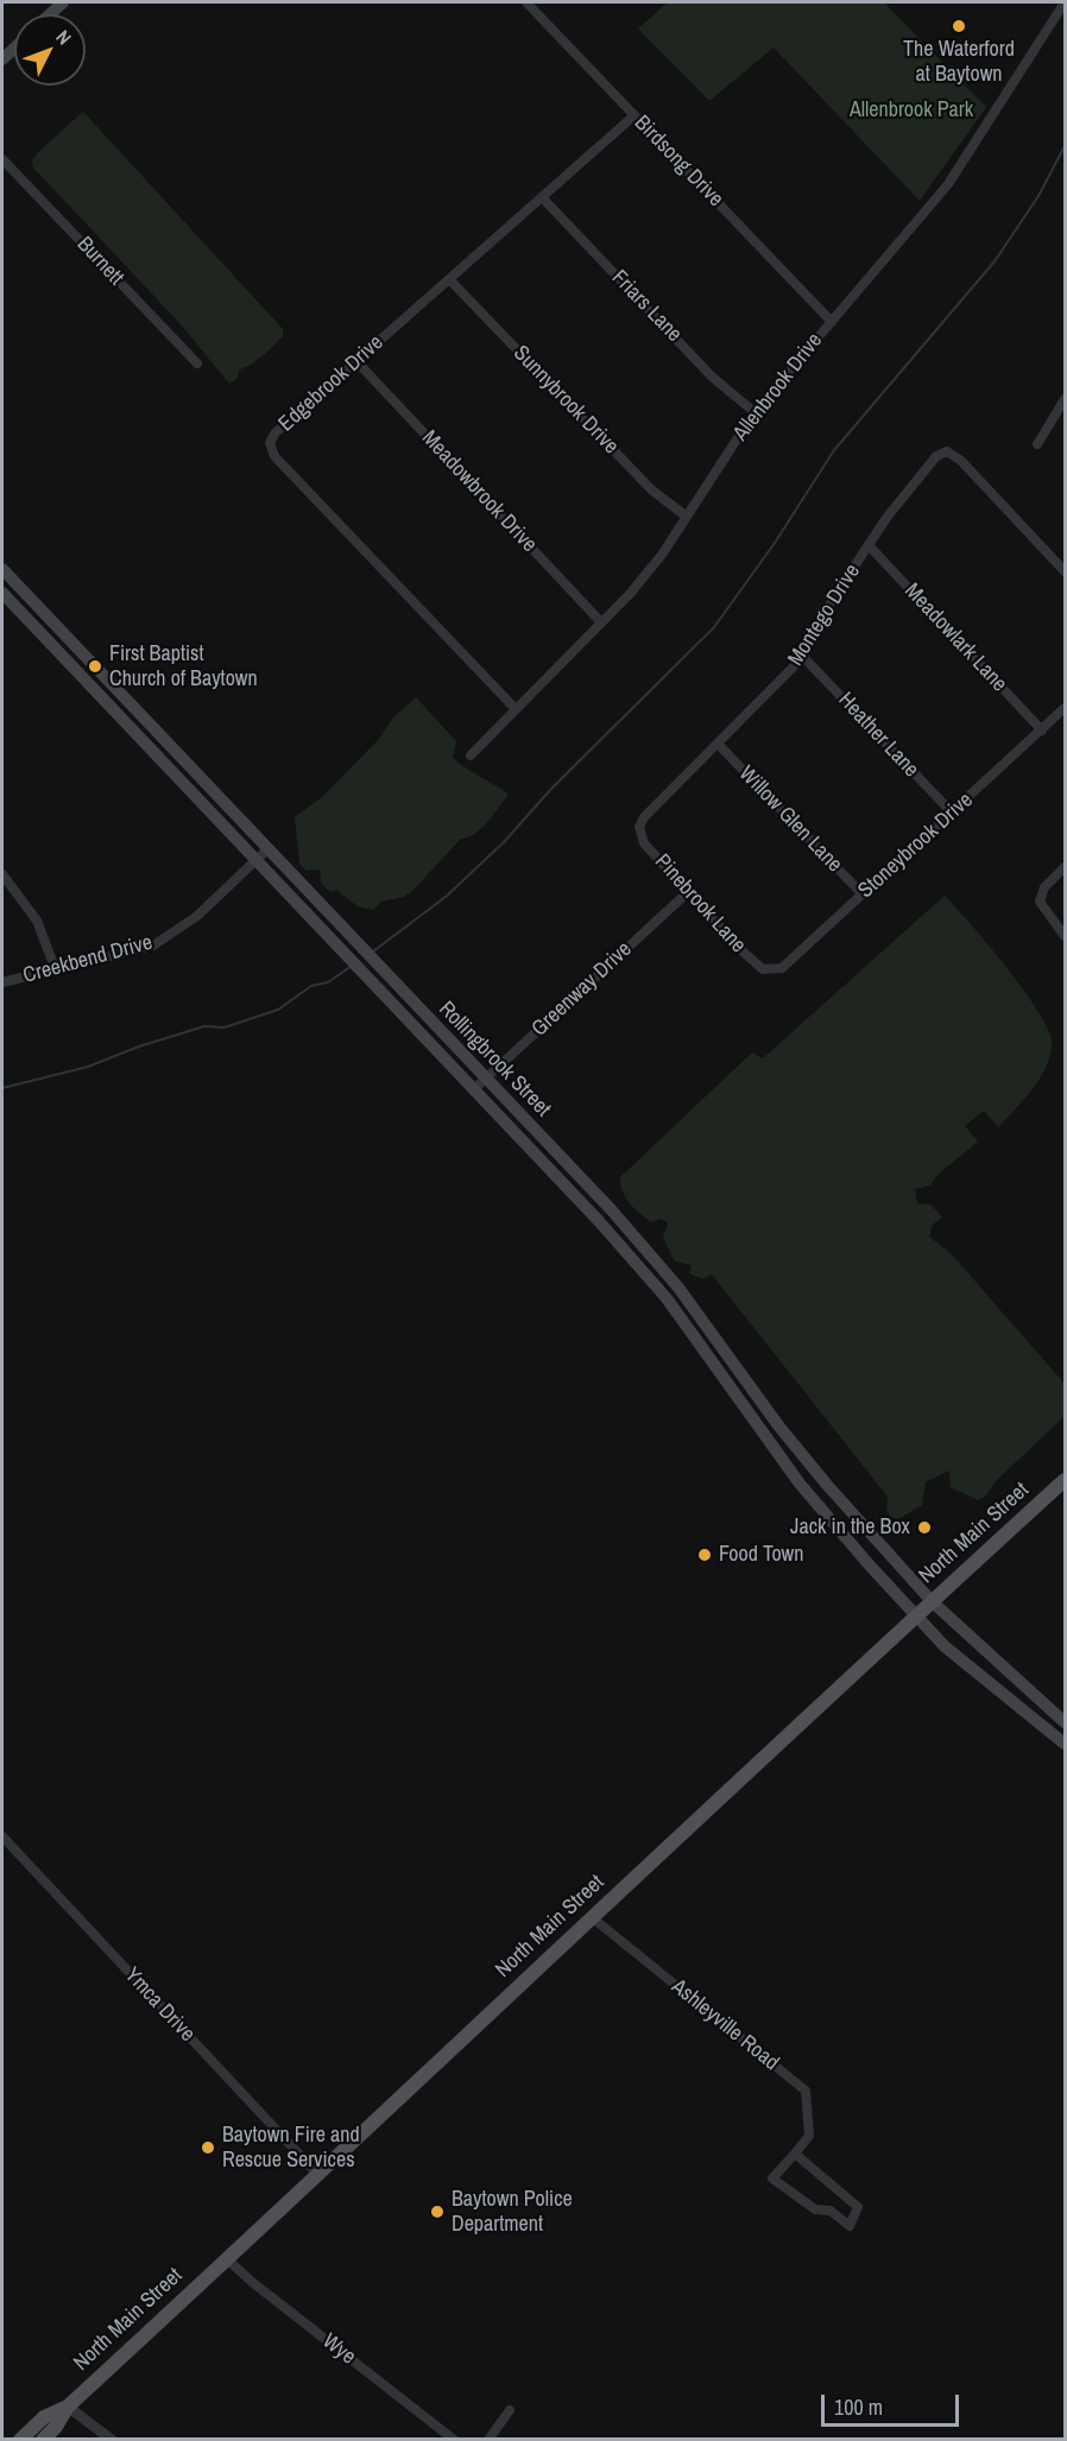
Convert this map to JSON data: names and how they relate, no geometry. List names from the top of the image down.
{
  "streets": {
    "main road": ["Rollingbrook Street", "North Main Street"],
    "street": [
      "Birdsong Drive",
      "Burnett",
      "Friars Lane",
      "Edgebrook Drive",
      "Allenbrook Drive",
      "Sunnybrook Drive",
      "Meadowbrook Drive",
      "Montego Drive",
      "Meadowlark Lane",
      "Heather Lane",
      "Willow Glen Lane",
      "Stoneybrook Drive",
      "Pinebrook Lane",
      "Creekbend Drive",
      "Greenway Drive",
      "Ymca Drive",
      "Ashleyville Road",
      "Wye"
    ]
  },
  "crossings": [
    ["Birdsong Drive", "Edgebrook Drive"],
    ["Birdsong Drive", "Allenbrook Drive"],
    ["Friars Lane", "Edgebrook Drive"],
    ["Friars Lane", "Allenbrook Drive"],
    ["Edgebrook Drive", "Allenbrook Drive"],
    ["Edgebrook Drive", "Sunnybrook Drive"],
    ["Edgebrook Drive", "Meadowbrook Drive"],
    ["Allenbrook Drive", "Sunnybrook Drive"],
    ["Allenbrook Drive", "Meadowbrook Drive"],
    ["Montego Drive", "Meadowlark Lane"],
    ["Montego Drive", "Heather Lane"],
    ["Montego Drive", "Willow Glen Lane"],
    ["Montego Drive", "Pinebrook Lane"],
    ["Meadowlark Lane", "Stoneybrook Drive"],
    ["Heather Lane", "Stoneybrook Drive"],
    ["Willow Glen Lane", "Stoneybrook Drive"],
    ["Stoneybrook Drive", "Pinebrook Lane"],
    ["Pinebrook Lane", "Greenway Drive"],
    ["Creekbend Drive", "Rollingbrook Street"],
    ["Greenway Drive", "Rollingbrook Street"],
    ["Rollingbrook Street", "North Main Street"],
    ["North Main Street", "Ymca Drive"],
    ["North Main Street", "Ashleyville Road"],
    ["North Main Street", "Wye"]
  ],
  "parks": ["Allenbrook Park"],
  "places": [
    "The Waterford at Baytown",
    "First Baptist Church of Baytown",
    "Jack in the Box",
    "Food Town",
    "Baytown Fire and Rescue Services",
    "Baytown Police Department"
  ],
  "scale_bar": "100 m",
  "north": "top right"
}
